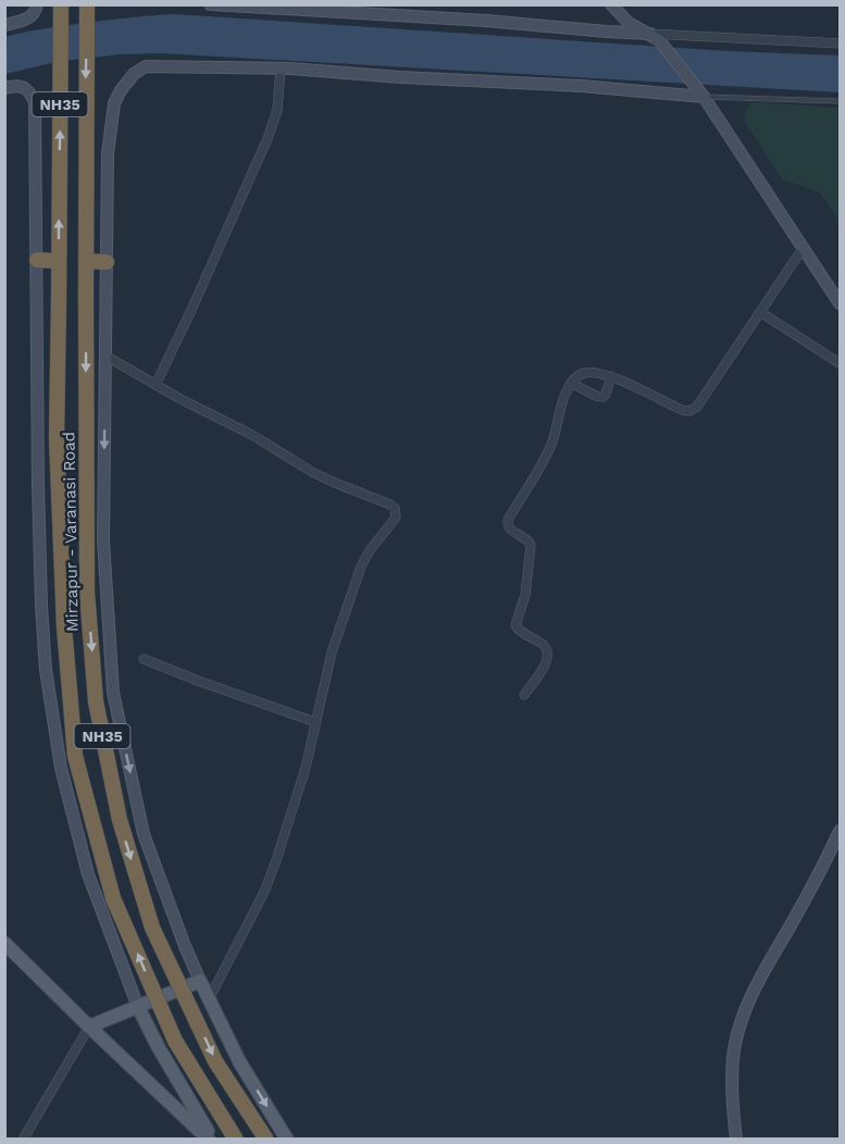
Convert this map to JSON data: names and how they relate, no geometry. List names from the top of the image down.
{
  "streets": {
    "highway": ["NH35", "Mirzapur - Varanasi Road"]
  }
}
